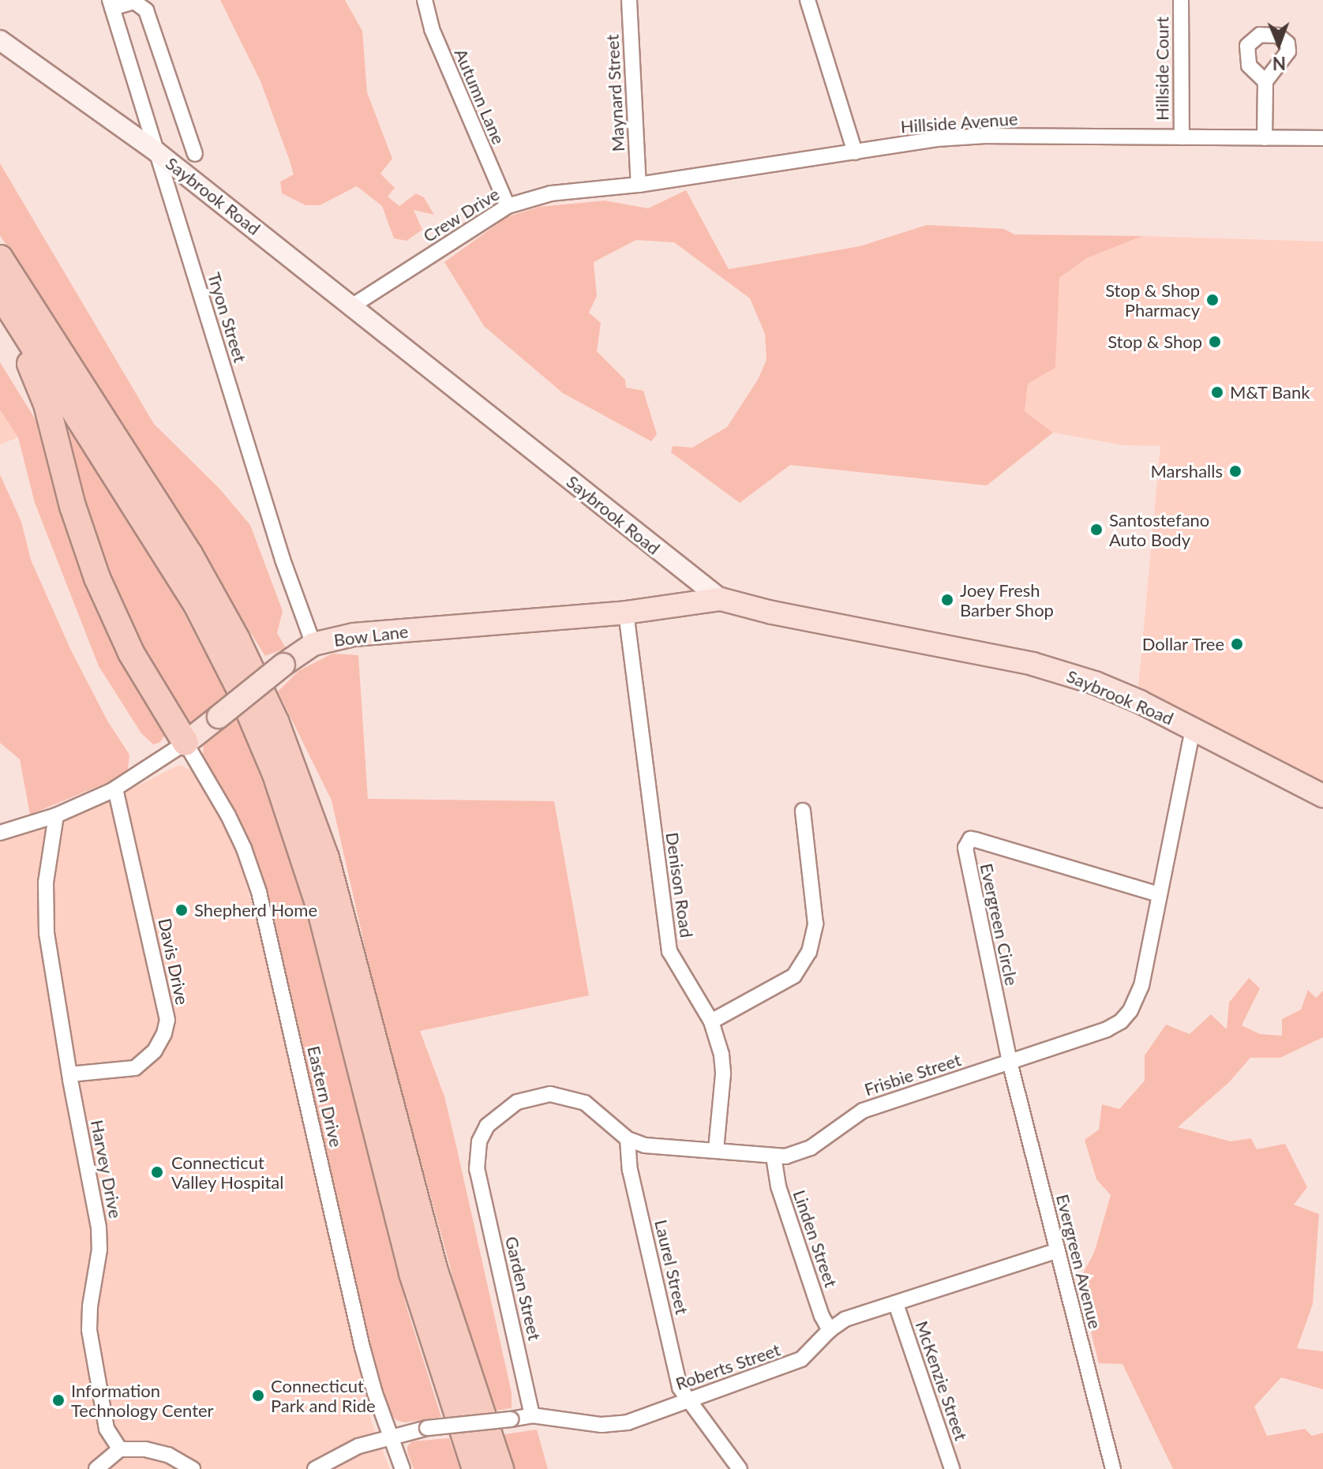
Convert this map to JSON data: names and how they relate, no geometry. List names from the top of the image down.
{
  "streets": {
    "main road": ["Saybrook Road", "Bow Lane"],
    "street": [
      "Hillside Court",
      "Maynard Street",
      "Autumn Lane",
      "Hillside Avenue",
      "Crew Drive",
      "Tryon Street",
      "Denison Road",
      "Evergreen Circle",
      "Davis Drive",
      "Frisbie Street",
      "Eastern Drive",
      "Harvey Drive",
      "Linden Street",
      "Evergreen Avenue",
      "Laurel Street",
      "Garden Street",
      "Roberts Street",
      "McKenzie Street"
    ]
  },
  "crossings": [
    ["Hillside Court", "Hillside Avenue"],
    ["Maynard Street", "Hillside Avenue"],
    ["Maynard Street", "Crew Drive"],
    ["Autumn Lane", "Crew Drive"],
    ["Hillside Avenue", "Crew Drive"],
    ["Saybrook Road", "Crew Drive"],
    ["Saybrook Road", "Tryon Street"],
    ["Saybrook Road", "Bow Lane"],
    ["Saybrook Road", "Frisbie Street"],
    ["Tryon Street", "Bow Lane"],
    ["Bow Lane", "Denison Road"],
    ["Bow Lane", "Davis Drive"],
    ["Bow Lane", "Eastern Drive"],
    ["Bow Lane", "Harvey Drive"],
    ["Denison Road", "Frisbie Street"],
    ["Evergreen Circle", "Frisbie Street"],
    ["Evergreen Circle", "Evergreen Avenue"],
    ["Davis Drive", "Harvey Drive"],
    ["Frisbie Street", "Linden Street"],
    ["Frisbie Street", "Evergreen Avenue"],
    ["Frisbie Street", "Laurel Street"],
    ["Frisbie Street", "Garden Street"],
    ["Eastern Drive", "Roberts Street"],
    ["Linden Street", "Roberts Street"],
    ["Evergreen Avenue", "Roberts Street"],
    ["Laurel Street", "Roberts Street"],
    ["Garden Street", "Roberts Street"],
    ["Roberts Street", "McKenzie Street"]
  ],
  "places": [
    "Stop & Shop Pharmacy",
    "Stop & Shop",
    "M&T Bank",
    "Marshalls",
    "Santostefano Auto Body",
    "Joey Fresh Barber Shop",
    "Dollar Tree",
    "Shepherd Home",
    "Connecticut Valley Hospital",
    "Connecticut Park and Ride",
    "Information Technology Center"
  ],
  "north": "bottom"
}
